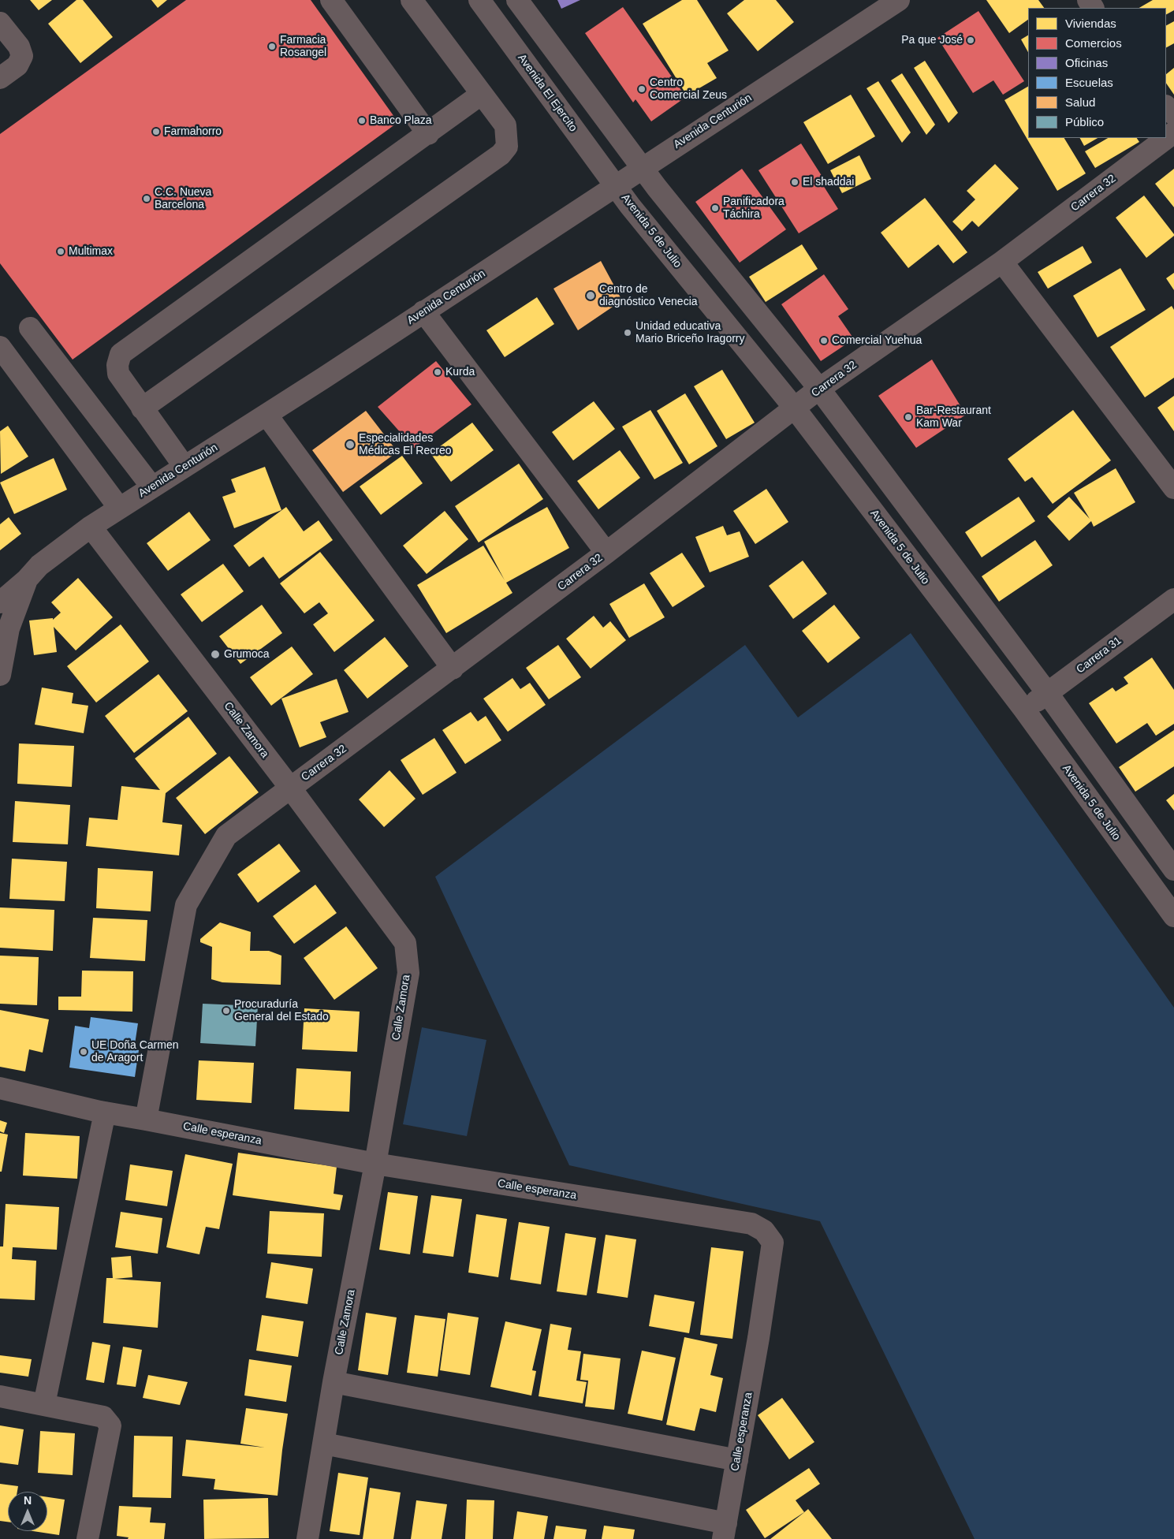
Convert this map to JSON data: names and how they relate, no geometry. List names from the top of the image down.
{
  "streets": {
    "street": [
      "Avenida El Ejercito",
      "Avenida Centurión",
      "Carrera 32",
      "Avenida 5 de Julio",
      "Carrera 31",
      "Calle Zamora",
      "Calle esperanza"
    ]
  },
  "crossings": [
    ["Avenida El Ejercito", "Avenida Centurión"],
    ["Avenida El Ejercito", "Avenida 5 de Julio"],
    ["Avenida Centurión", "Avenida 5 de Julio"],
    ["Avenida Centurión", "Calle Zamora"],
    ["Carrera 32", "Avenida 5 de Julio"],
    ["Carrera 32", "Calle Zamora"],
    ["Carrera 32", "Calle esperanza"],
    ["Avenida 5 de Julio", "Carrera 31"],
    ["Calle Zamora", "Calle esperanza"]
  ],
  "places": [
    "Pa que José",
    "Farmacia Rosangel",
    "Centro Comercial Zeus",
    "Banco Plaza",
    "Farmahorro",
    "El shaddai",
    "C.C. Nueva Barcelona",
    "Panificadora Táchira",
    "Multimax",
    "Centro de diagnóstico Venecia",
    "Unidad educativa Mario Briceño Iragorry",
    "Comercial Yuehua",
    "Kurda",
    "Bar-Restaurant Kam War",
    "Especialidades Médicas El Recreo",
    "Grumoca",
    "Procuraduría General del Estado",
    "UE Doña Carmen de Aragort"
  ],
  "legend": [
    "Viviendas",
    "Comercios",
    "Oficinas",
    "Escuelas",
    "Salud",
    "Público"
  ],
  "north": "top"
}
